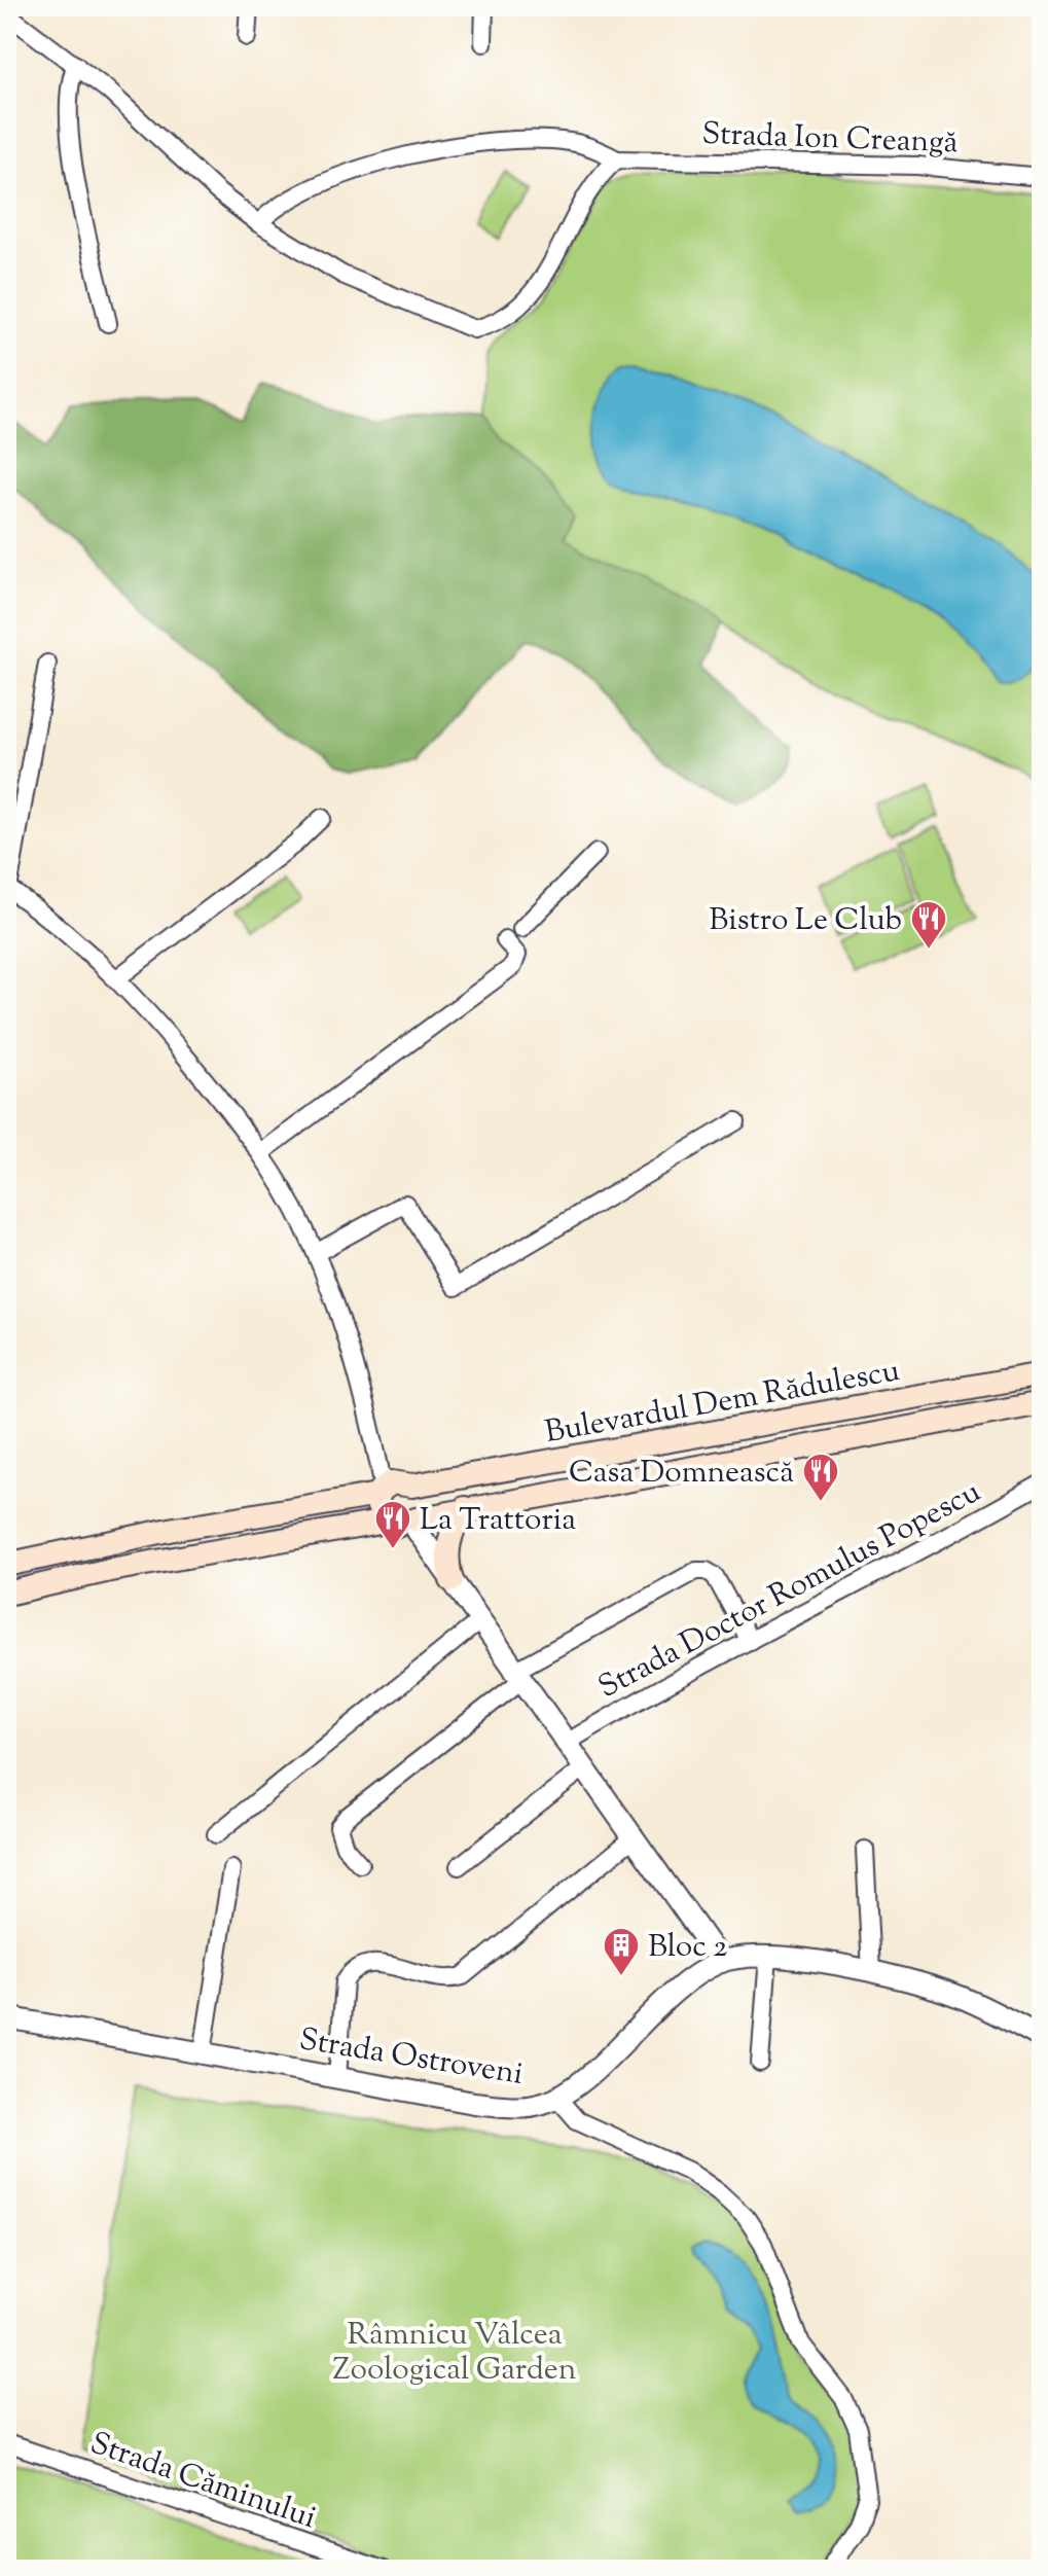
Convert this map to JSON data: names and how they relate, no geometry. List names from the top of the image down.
{
  "streets": {
    "main road": ["Bulevardul Dem Rădulescu"],
    "street": [
      "Strada Ion Creangă",
      "Strada Doctor Romulus Popescu",
      "Strada Ostroveni",
      "Strada Căminului"
    ]
  },
  "parks": ["Râmnicu Vâlcea Zoological Garden"],
  "places": {
    "restaurant": ["Bistro Le Club", "Casa Domnească", "La Trattoria"],
    "building": ["Bloc 2"]
  }
}
